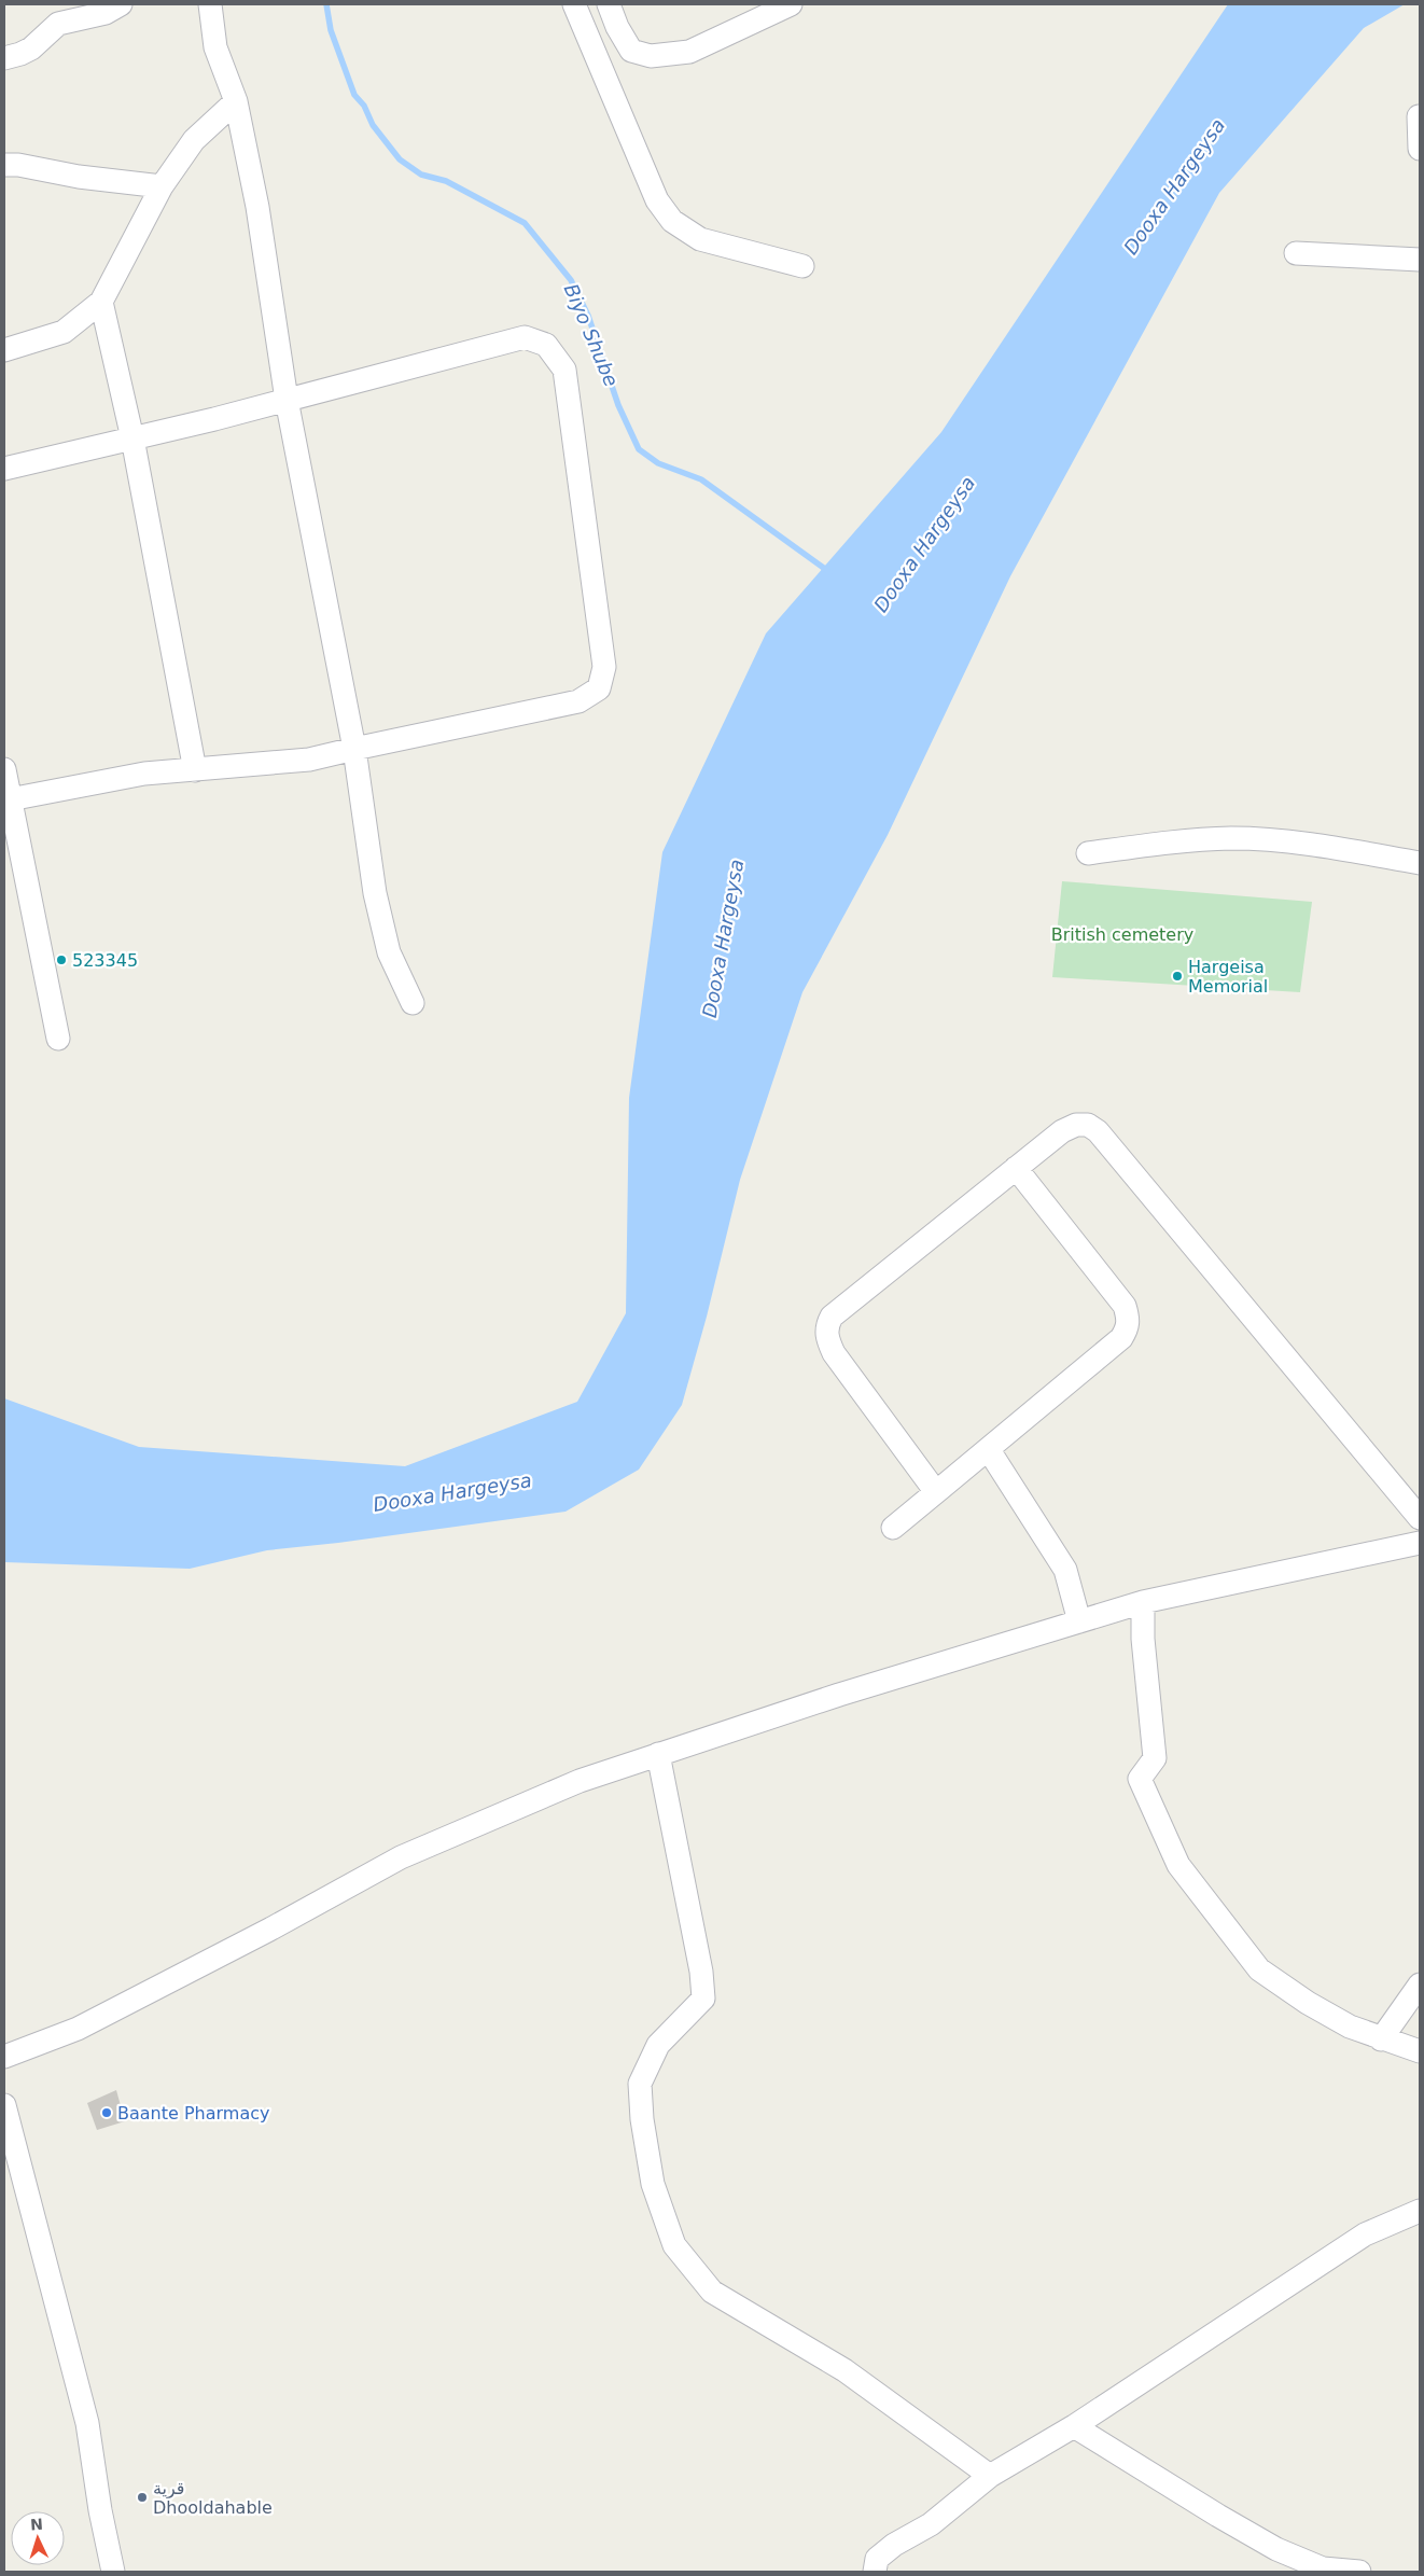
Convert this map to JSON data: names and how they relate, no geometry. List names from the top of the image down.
{
  "water": ["Dooxa Hargeysa", "Biyo Shube"],
  "parks": ["British cemetery"],
  "places": [
    "523345",
    "Hargeisa Memorial",
    "Baante Pharmacy",
    "قرية Dhooldahable"
  ],
  "north": "top"
}
